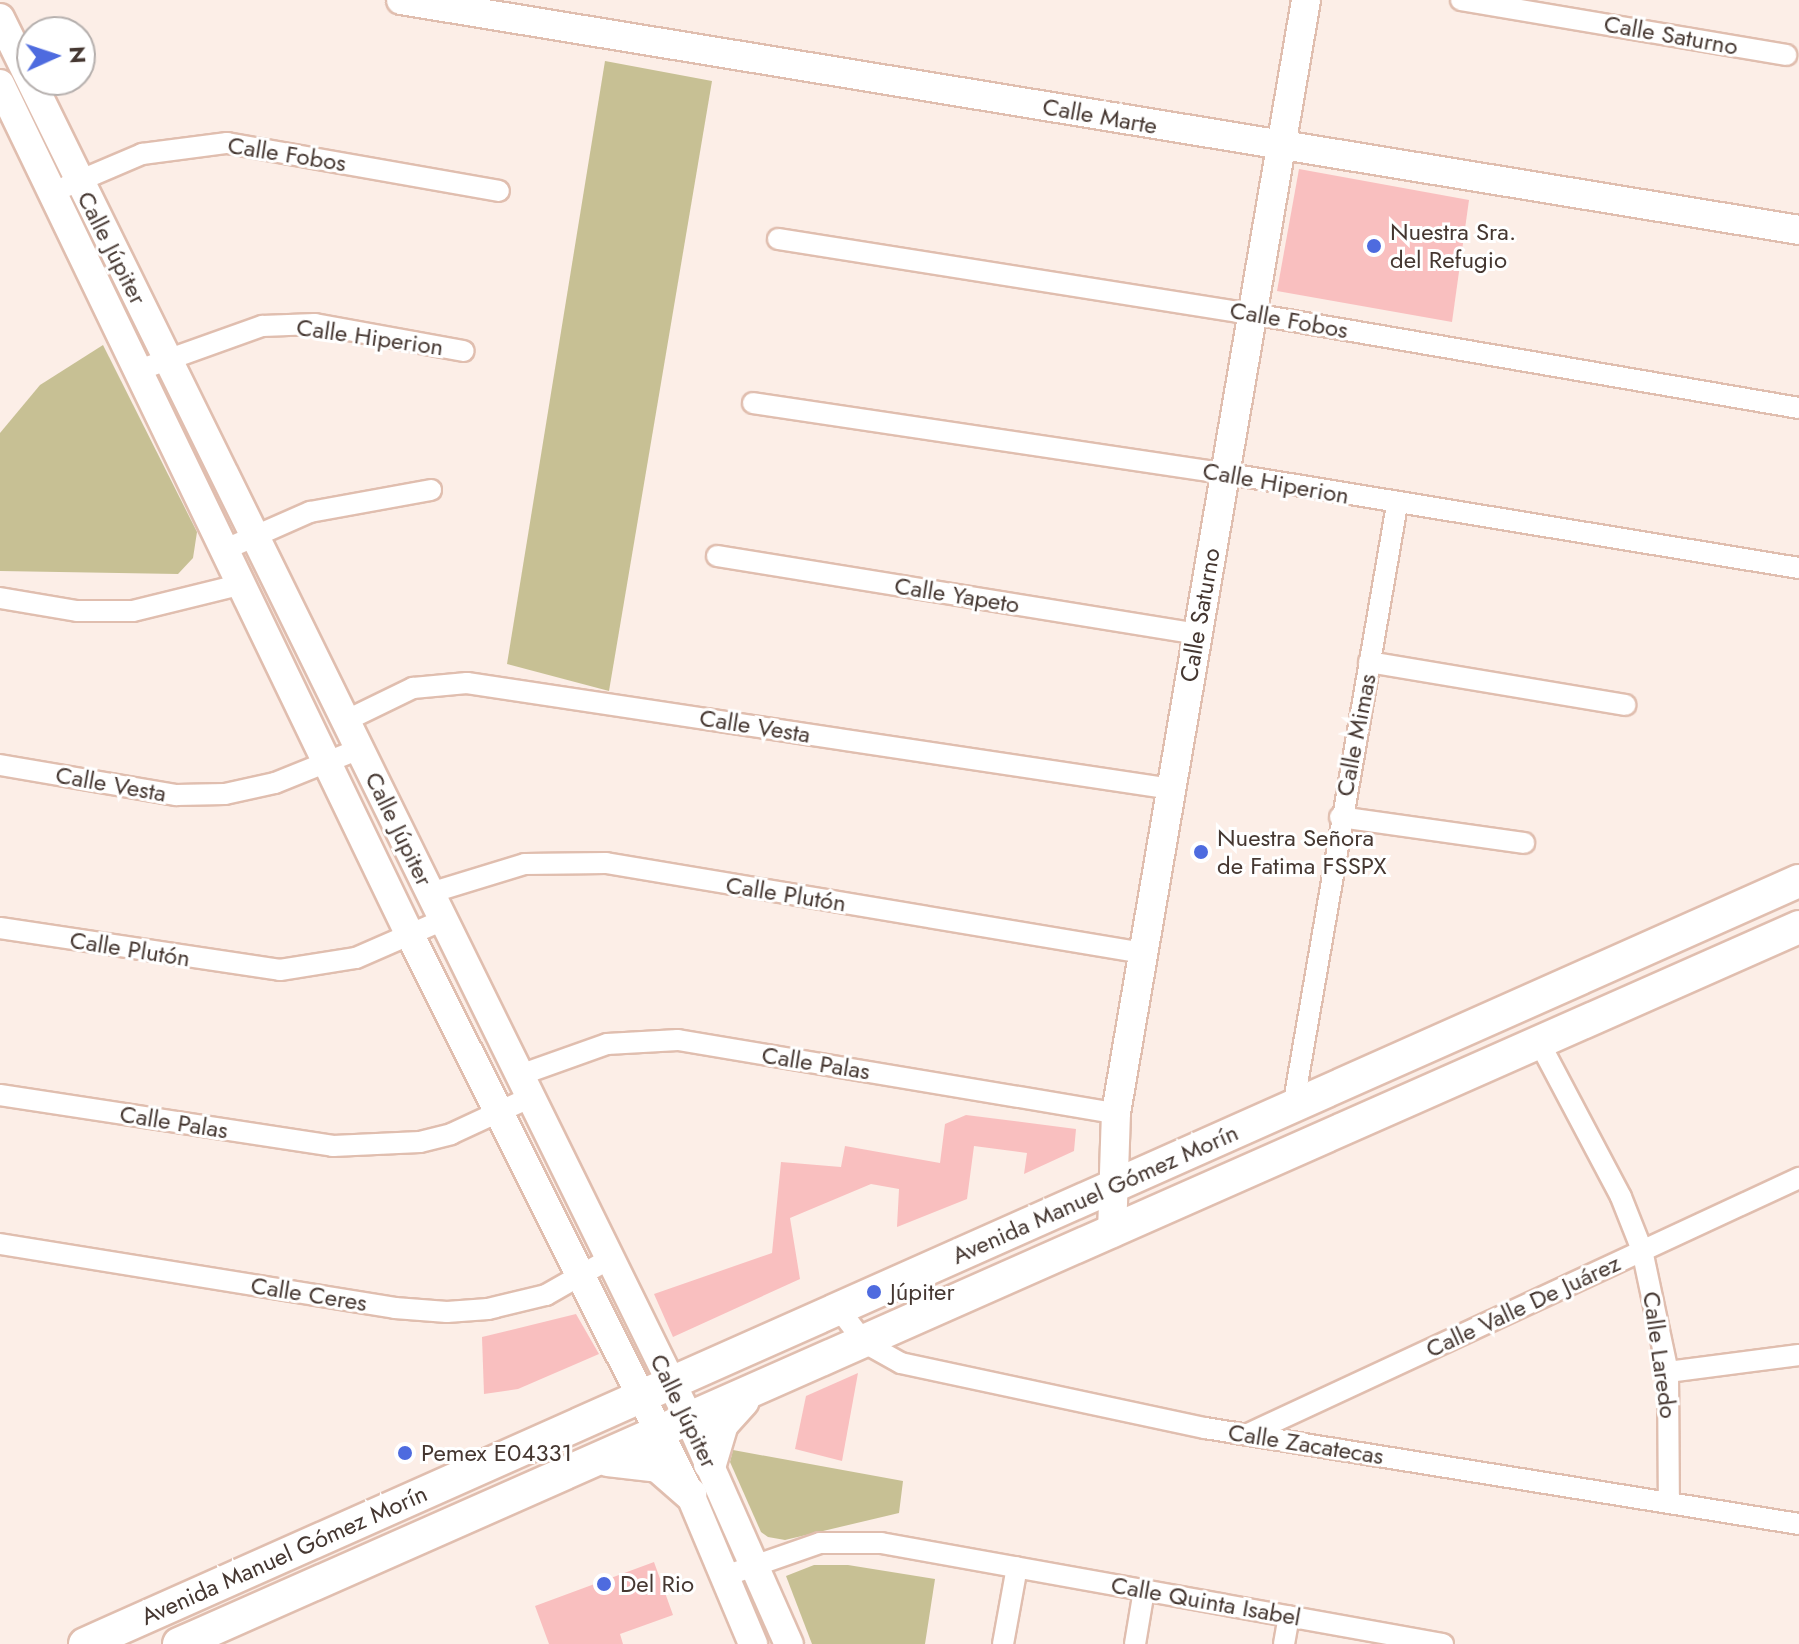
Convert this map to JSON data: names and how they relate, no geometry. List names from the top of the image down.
{
  "streets": {
    "main road": ["Avenida Manuel Gómez Morín"],
    "street": [
      "Calle Saturno",
      "Calle Marte",
      "Calle Fobos",
      "Calle Júpiter",
      "Calle Hiperion",
      "Calle Yapeto",
      "Calle Vesta",
      "Calle Mimas",
      "Calle Plutón",
      "Calle Palas",
      "Calle Ceres",
      "Calle Valle De Juárez",
      "Calle Laredo",
      "Calle Zacatecas",
      "Calle Quinta Isabel"
    ]
  },
  "crossings": [
    ["Calle Saturno", "Calle Marte"],
    ["Calle Saturno", "Calle Fobos"],
    ["Calle Saturno", "Calle Hiperion"],
    ["Calle Saturno", "Calle Yapeto"],
    ["Calle Saturno", "Calle Vesta"],
    ["Calle Saturno", "Calle Plutón"],
    ["Calle Saturno", "Calle Palas"],
    ["Calle Saturno", "Avenida Manuel Gómez Morín"],
    ["Calle Fobos", "Calle Júpiter"],
    ["Calle Júpiter", "Calle Hiperion"],
    ["Calle Júpiter", "Calle Vesta"],
    ["Calle Júpiter", "Calle Plutón"],
    ["Calle Júpiter", "Calle Palas"],
    ["Calle Júpiter", "Avenida Manuel Gómez Morín"],
    ["Calle Júpiter", "Calle Ceres"],
    ["Calle Júpiter", "Calle Quinta Isabel"],
    ["Calle Hiperion", "Calle Mimas"],
    ["Calle Mimas", "Avenida Manuel Gómez Morín"],
    ["Avenida Manuel Gómez Morín", "Calle Laredo"],
    ["Avenida Manuel Gómez Morín", "Calle Zacatecas"],
    ["Calle Valle De Juárez", "Calle Laredo"],
    ["Calle Valle De Juárez", "Calle Zacatecas"],
    ["Calle Laredo", "Calle Zacatecas"]
  ],
  "places": [
    "Nuestra Sra. del Refugio",
    "Nuestra Señora de Fatima FSSPX",
    "Júpiter",
    "Pemex E04331",
    "Del Rio"
  ],
  "north": "right"
}
